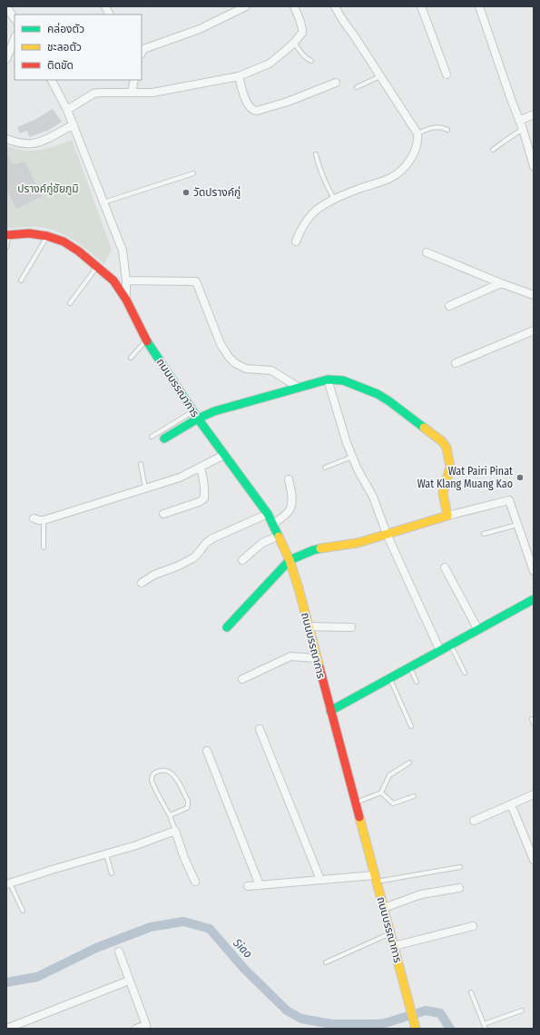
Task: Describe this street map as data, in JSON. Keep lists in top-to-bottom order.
{
  "streets": {
    "street": ["ถนนบรรณาการ"]
  },
  "water": ["Siao"],
  "parks": ["ปรางค์กู่ชัยภูมิ"],
  "places": ["วัดปรางค์กู่", "Wat Pairi Pinat Wat Klang Muang Kao"],
  "legend": ["คล่องตัว", "ชะลอตัว", "ติดขัด"]
}
